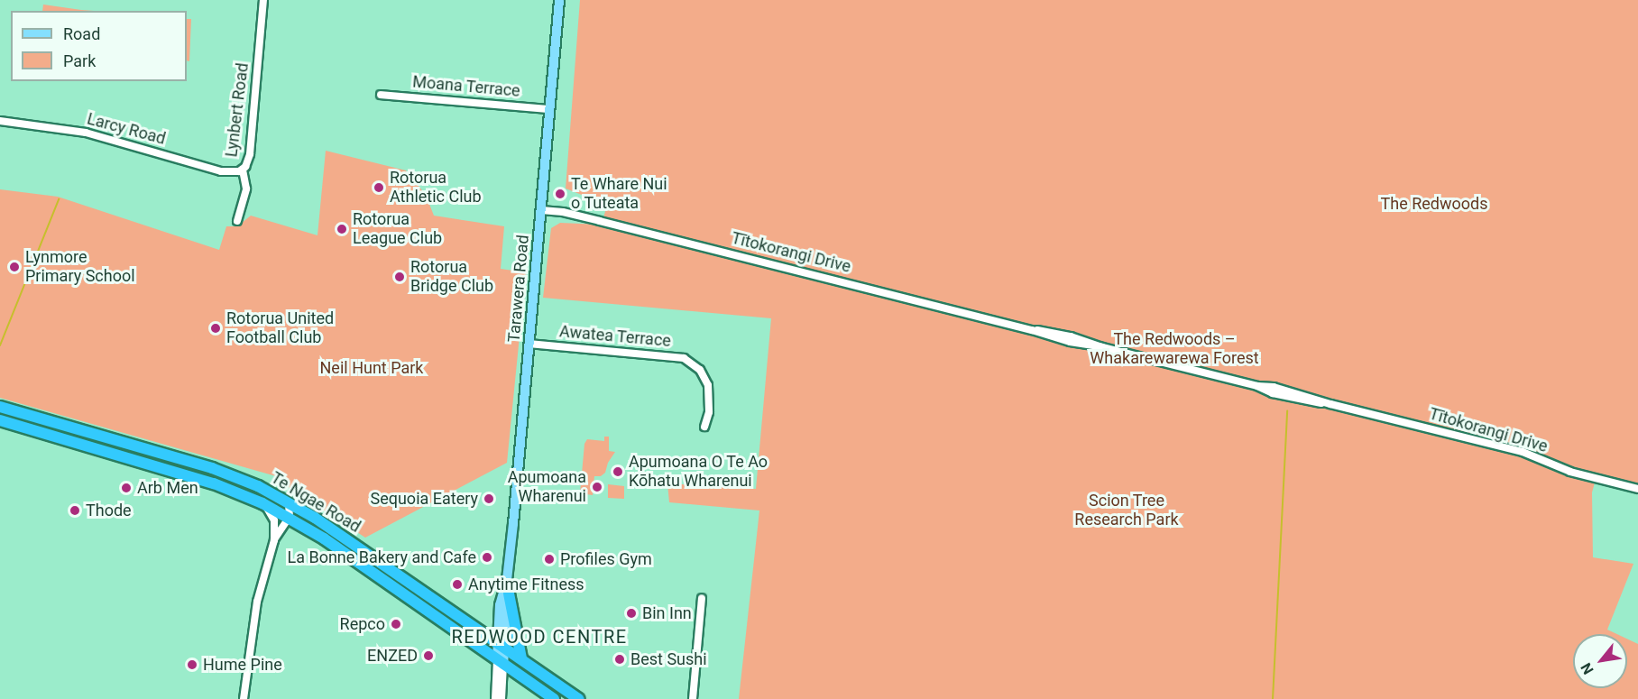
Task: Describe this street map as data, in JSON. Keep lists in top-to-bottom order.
{
  "streets": {
    "highway": ["Te Ngae Road"],
    "main road": ["Tarawera Road"],
    "street": [
      "Moana Terrace",
      "Lynbert Road",
      "Larcy Road",
      "Tītokorangi Drive",
      "Awatea Terrace"
    ]
  },
  "crossings": [
    ["Moana Terrace", "Tarawera Road"],
    ["Lynbert Road", "Larcy Road"],
    ["Tītokorangi Drive", "Tarawera Road"],
    ["Tarawera Road", "Awatea Terrace"],
    ["Tarawera Road", "Te Ngae Road"]
  ],
  "districts": ["REDWOOD CENTRE"],
  "parks": [
    "The Redwoods",
    "The Redwoods – Whakarewarewa Forest",
    "Neil Hunt Park",
    "Scion Tree Research Park"
  ],
  "places": [
    "Rotorua Athletic Club",
    "Te Whare Nui o Tuteata",
    "Rotorua League Club",
    "Lynmore Primary School",
    "Rotorua Bridge Club",
    "Rotorua United Football Club",
    "Apumoana O Te Ao Kōhatu Wharenui",
    "Apumoana Wharenui",
    "Arb Men",
    "Sequoia Eatery",
    "Thode",
    "La Bonne Bakery and Cafe",
    "Profiles Gym",
    "Anytime Fitness",
    "Bin Inn",
    "Repco",
    "ENZED",
    "Best Sushi",
    "Hume Pine"
  ],
  "legend": ["Road", "Park"],
  "north": "bottom left"
}
